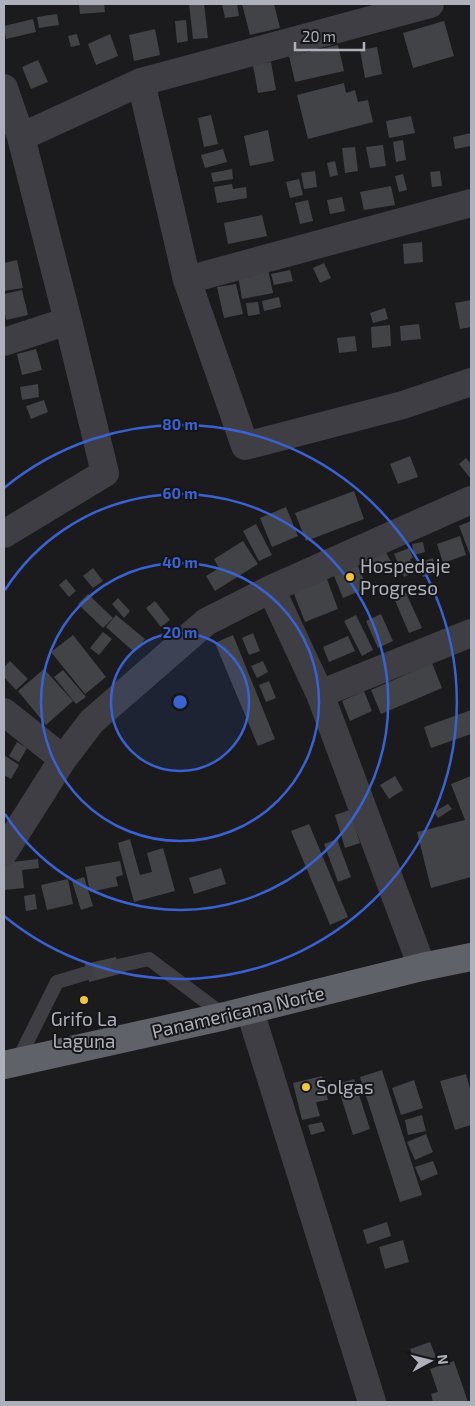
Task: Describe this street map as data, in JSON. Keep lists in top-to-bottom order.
{
  "streets": {
    "highway": ["Panamericana Norte"]
  },
  "places": ["Hospedaje Progreso", "Grifo La Laguna", "Solgas"],
  "scale_bar": "20 m",
  "north": "right",
  "rings": [
    "80 m",
    "60 m",
    "40 m",
    "20 m"
  ]
}
